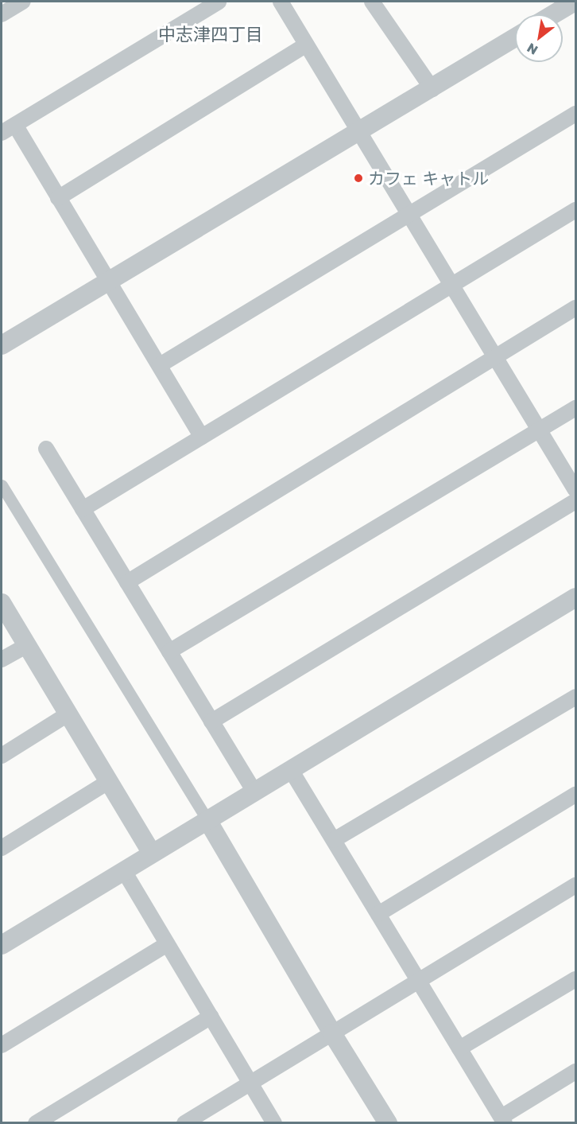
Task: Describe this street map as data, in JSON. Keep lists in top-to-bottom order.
{
  "districts": ["中志津四丁目"],
  "places": ["カフェ キャトル"],
  "north": "bottom left"
}
